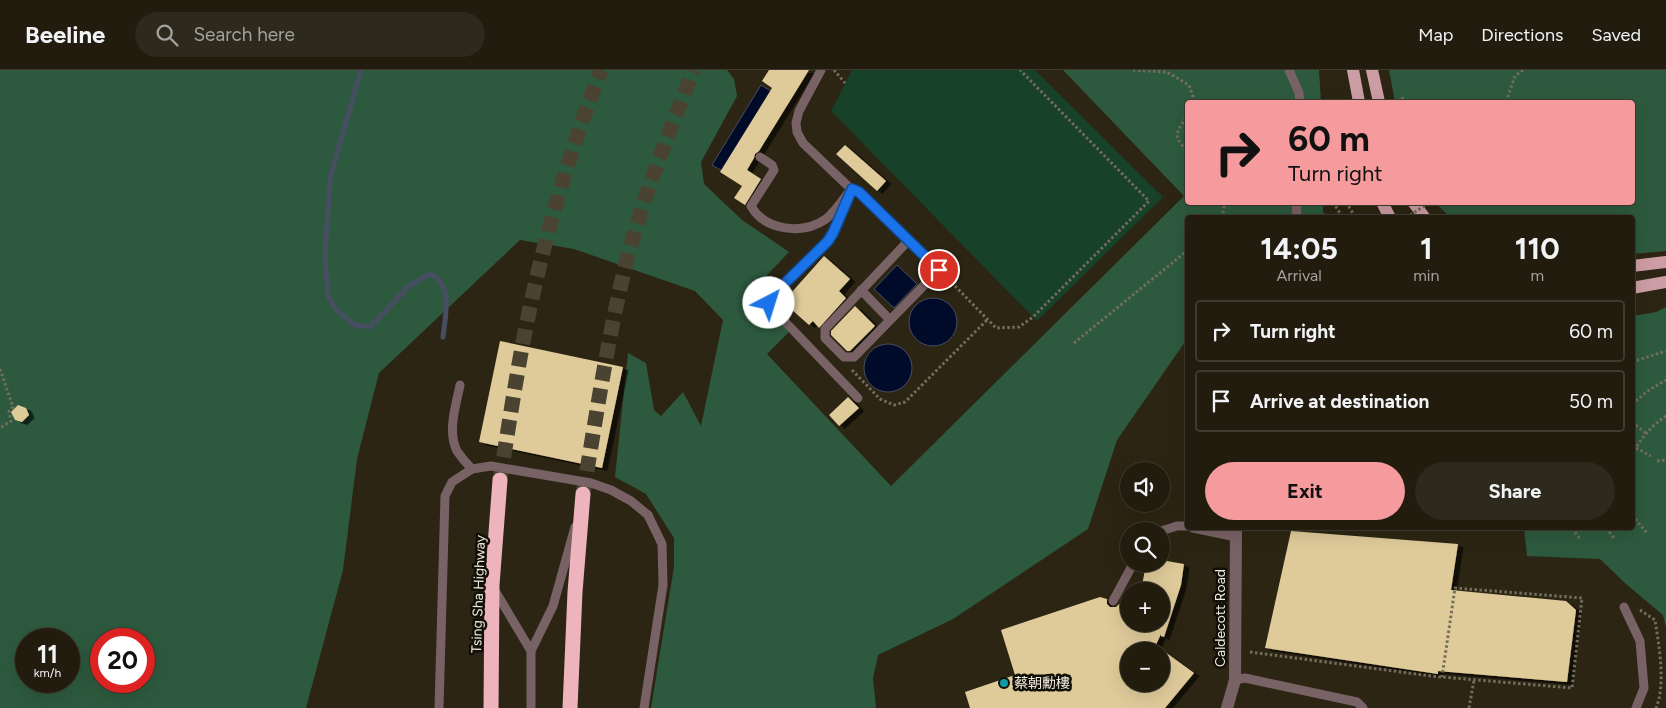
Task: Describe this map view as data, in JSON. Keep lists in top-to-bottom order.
{
  "streets": {
    "highway": ["Tsing Sha Highway"],
    "street": ["Caldecott Road"]
  },
  "places": ["蔡朝勳樓"],
  "page": {
    "header": "Beeline",
    "search": "Search here",
    "nav": ["Map", "Directions", "Saved"],
    "turn": ["60 m", "Turn right"],
    "eta": [
      "14:05",
      "Arrival",
      "1",
      "min",
      "110",
      "m"
    ],
    "list": [
      {
        "name": "Turn right",
        "value": "60 m"
      },
      {
        "name": "Arrive at destination",
        "value": "50 m"
      }
    ],
    "buttons": ["Exit", "Share"],
    "map_buttons": ["+", "−"],
    "speed": "11 km/h",
    "limit": "20"
  }
}
